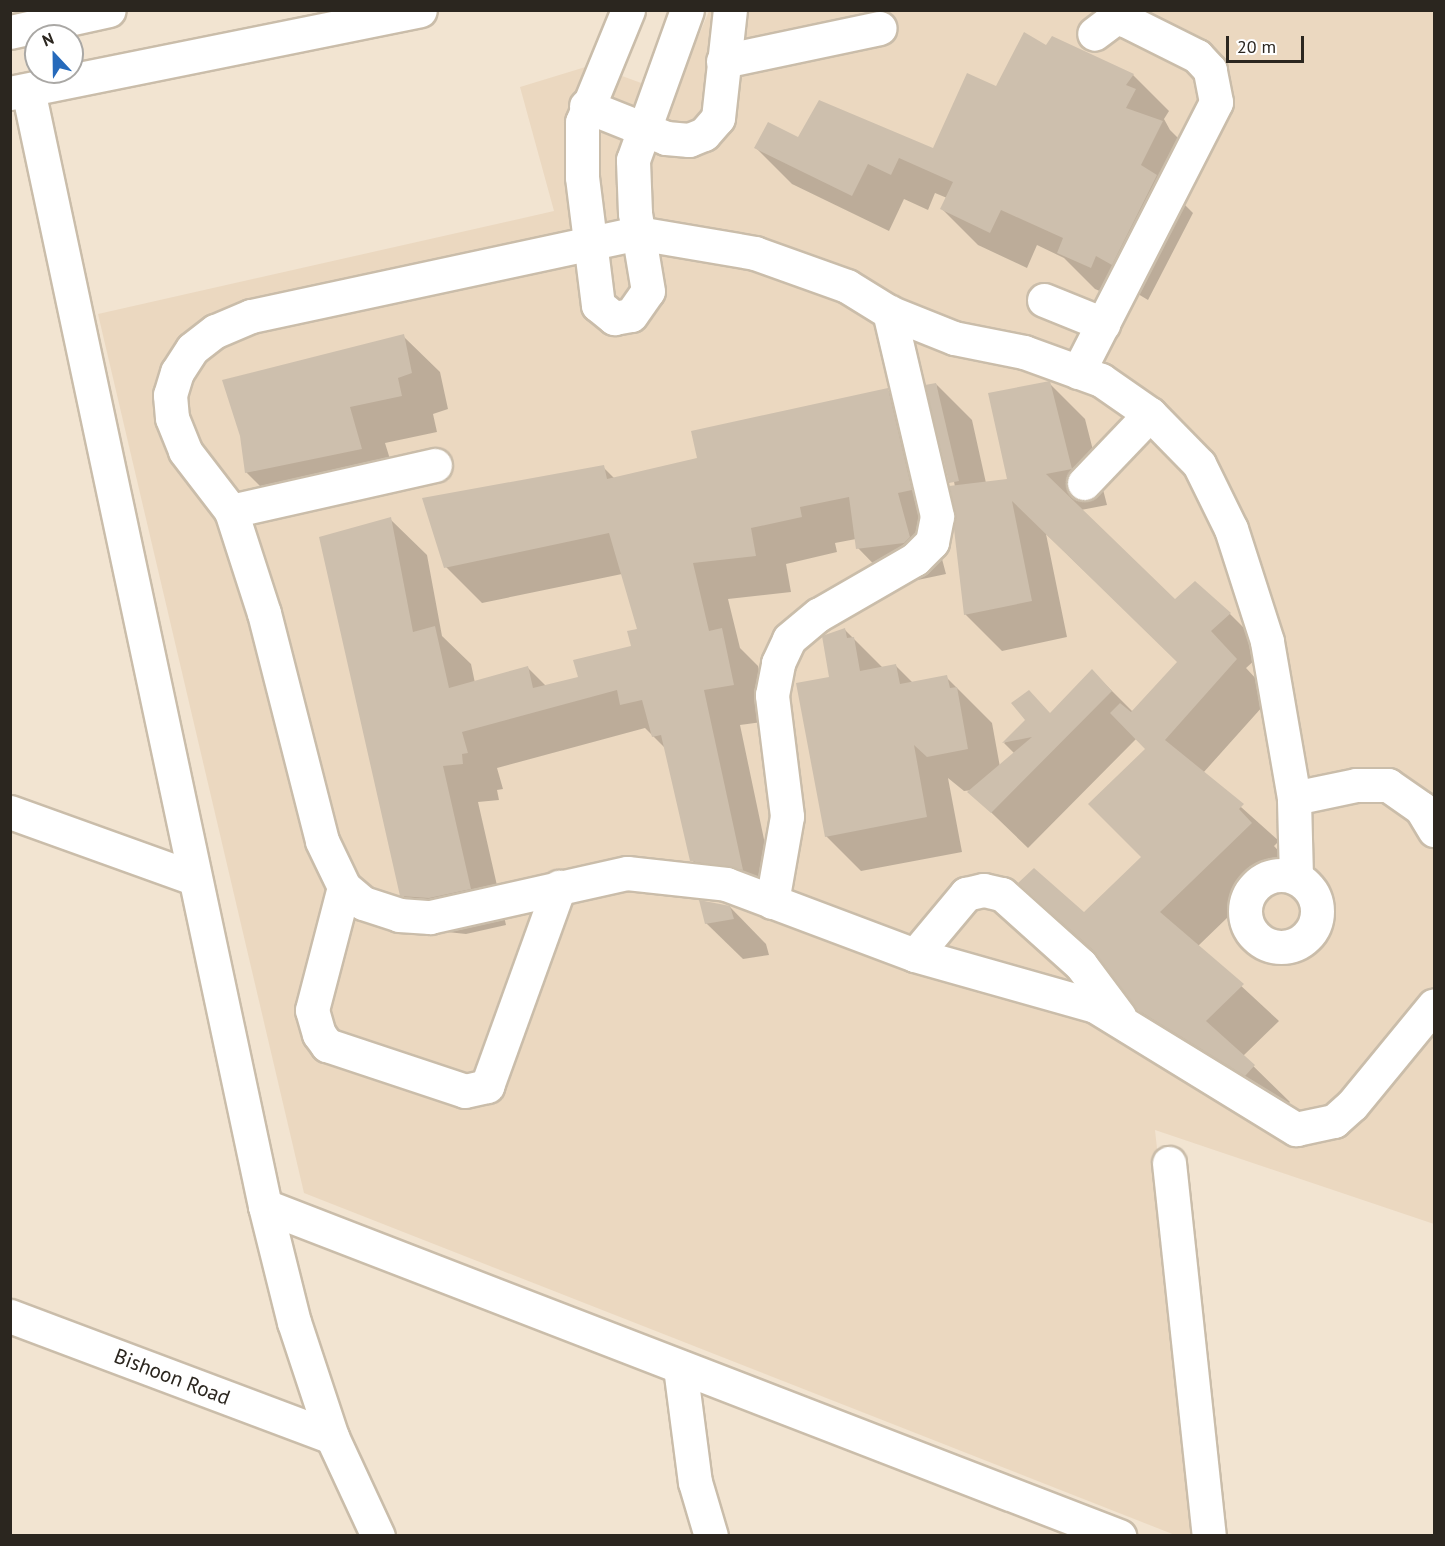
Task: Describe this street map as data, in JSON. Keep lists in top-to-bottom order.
{
  "streets": {
    "street": ["Bishoon Road"]
  },
  "scale_bar": "20 m",
  "north": "top"
}
